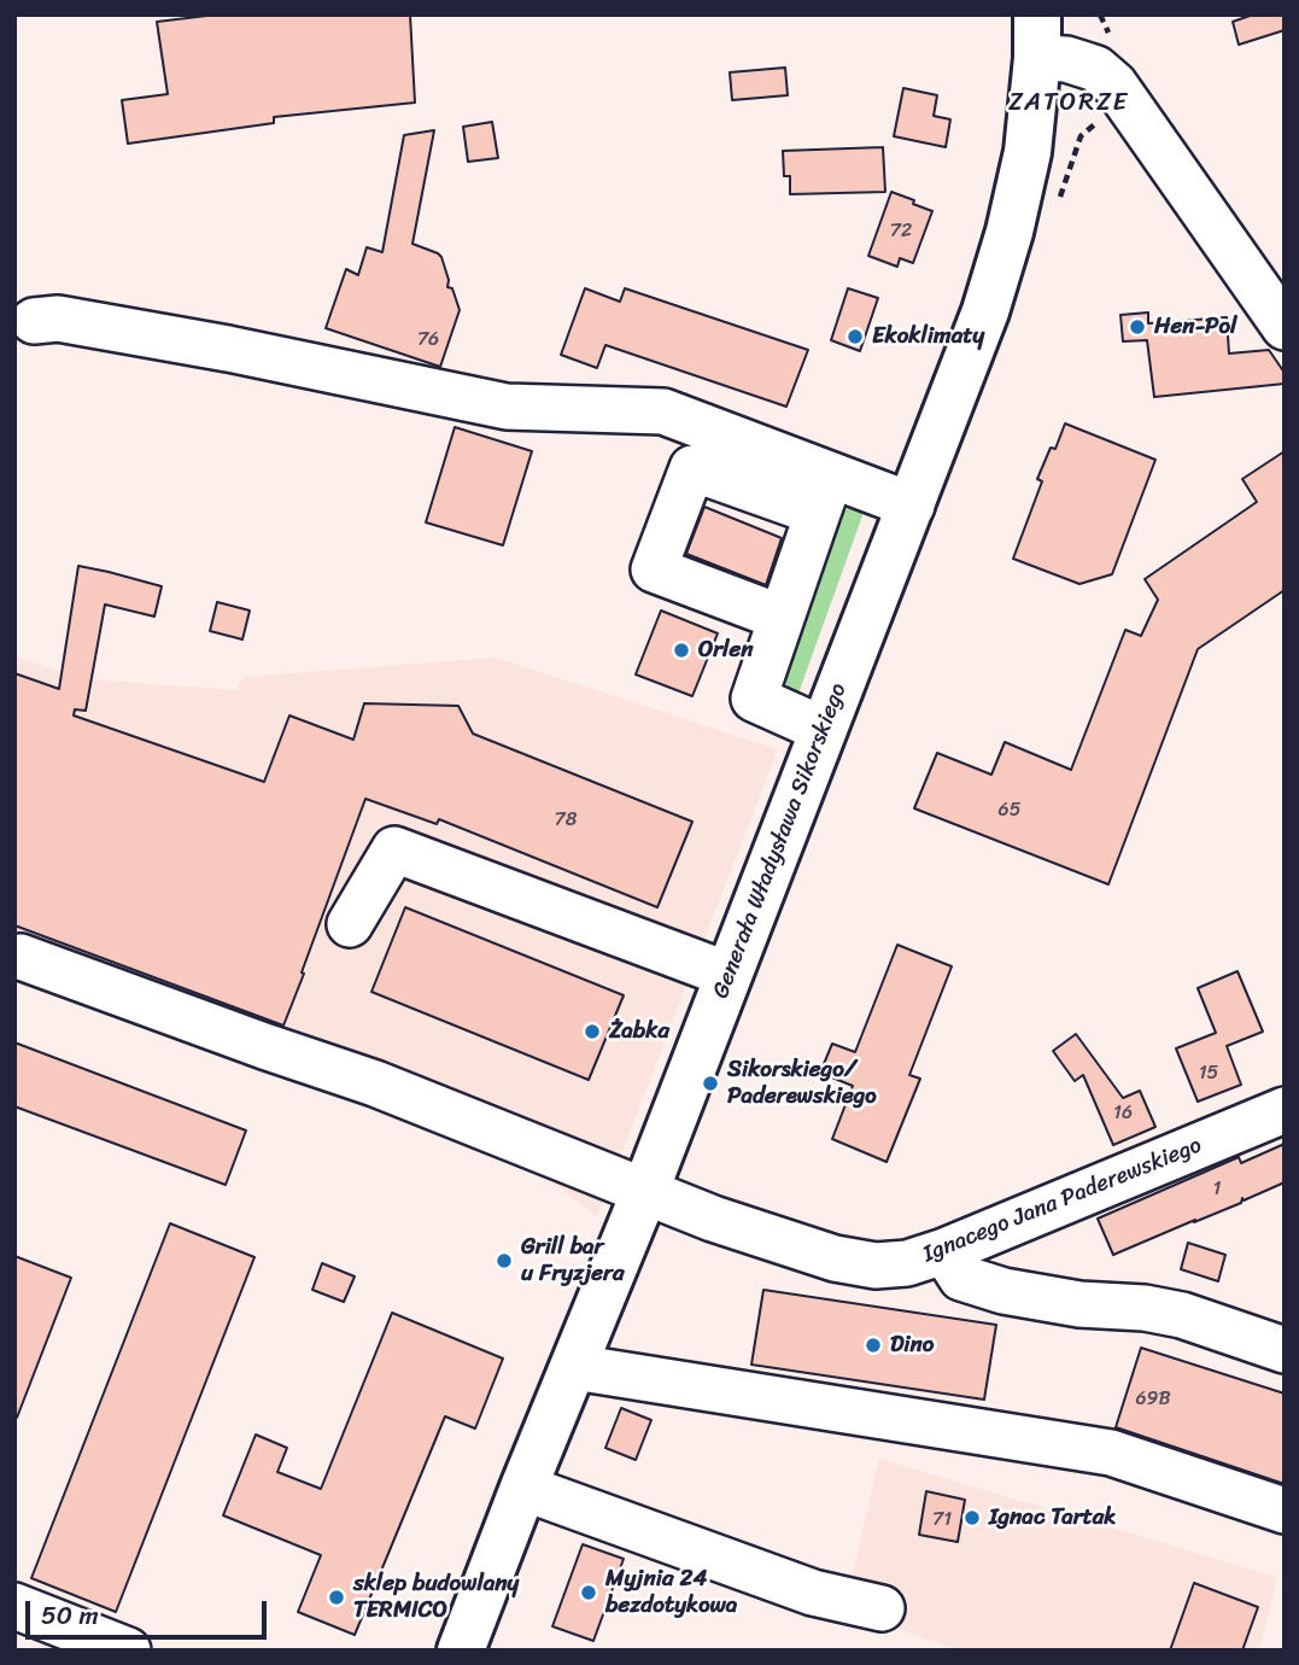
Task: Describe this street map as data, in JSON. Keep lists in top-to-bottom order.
{
  "streets": {
    "main road": ["Generała Władysława Sikorskiego"],
    "street": ["Ignacego Jana Paderewskiego"]
  },
  "crossings": [
    ["Generała Władysława Sikorskiego", "Ignacego Jana Paderewskiego"]
  ],
  "districts": ["ZATORZE"],
  "places": [
    "Hen-Pol",
    "Ekoklimaty",
    "Orlen",
    "Żabka",
    "Sikorskiego/ Paderewskiego",
    "Grill bar u Fryzjera",
    "Dino",
    "Ignac Tartak",
    "Myjnia 24 bezdotykowa",
    "sklep budowlany TERMICO"
  ],
  "house_numbers": [
    "72",
    "76",
    "65",
    "78",
    "15",
    "16",
    "1",
    "69B",
    "71"
  ],
  "scale_bar": "50 m"
}
